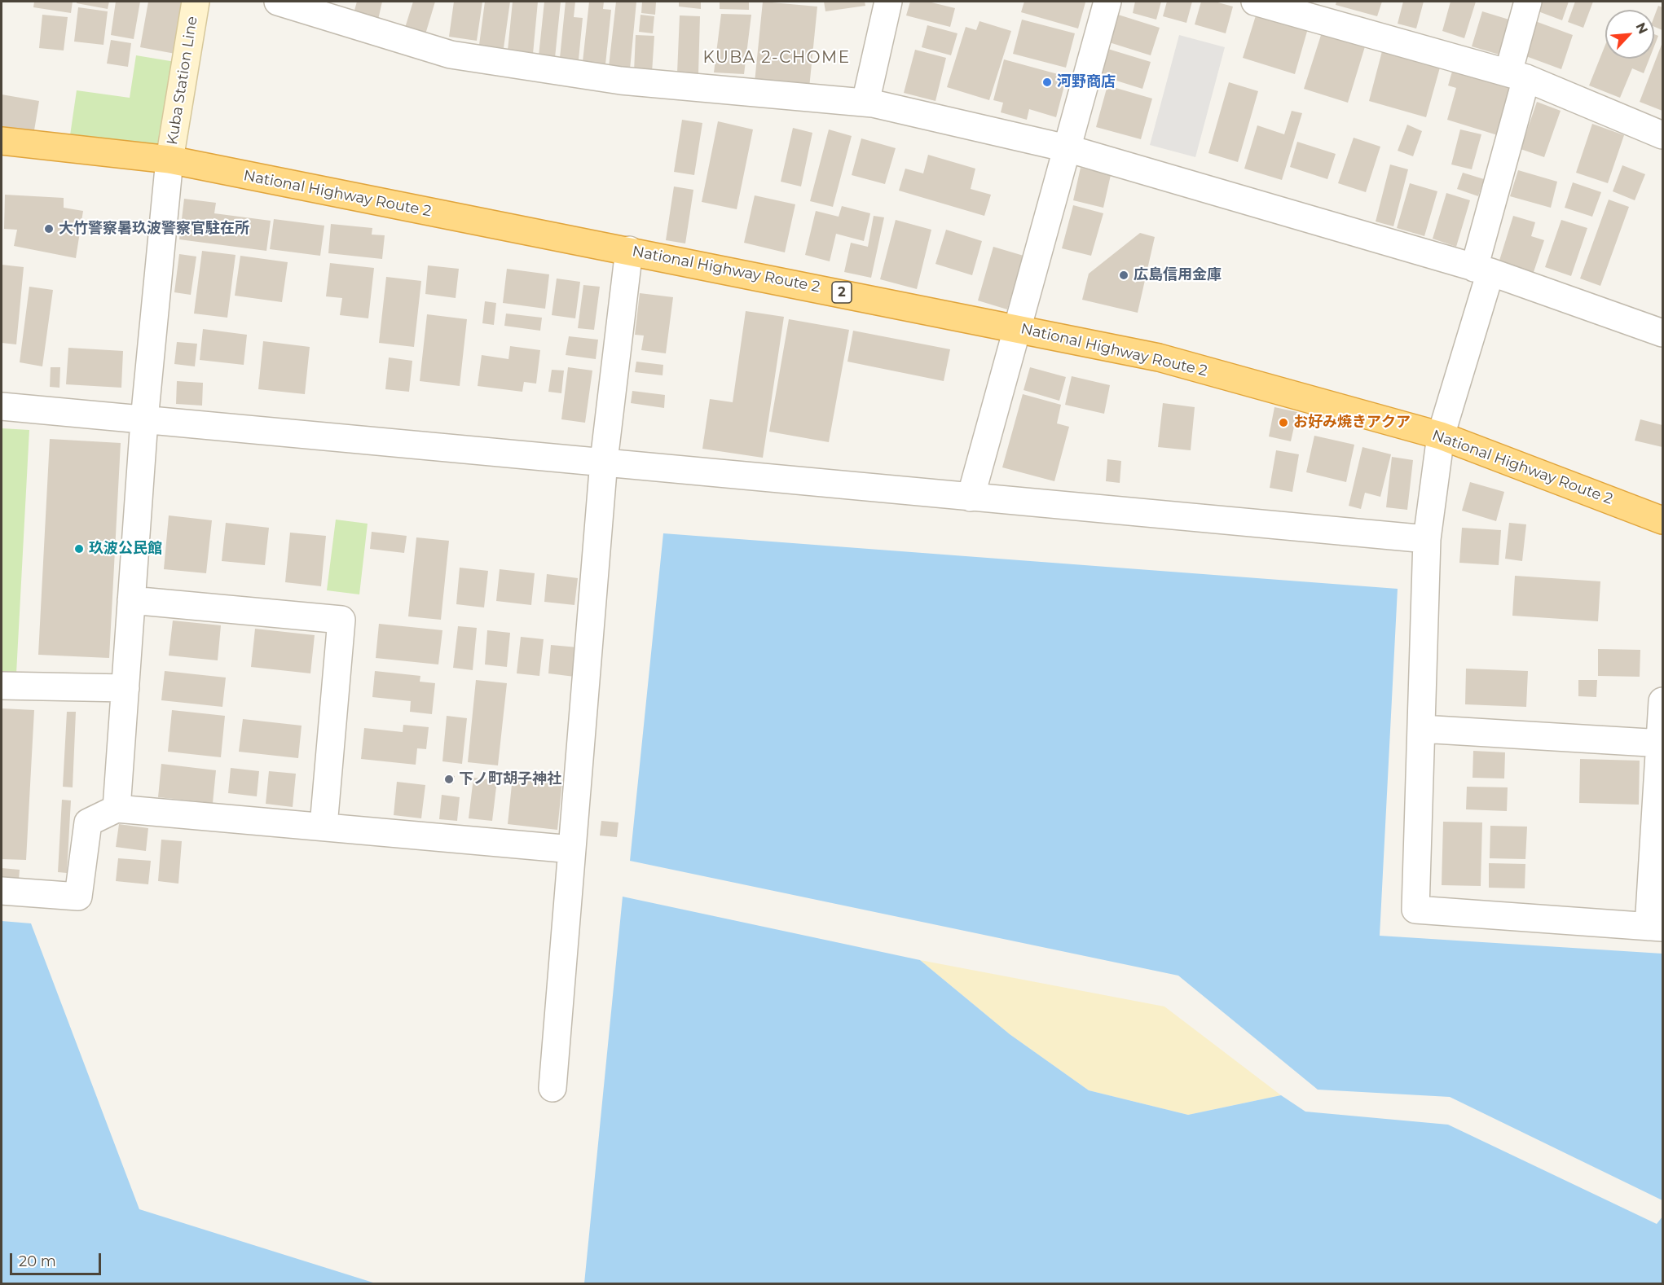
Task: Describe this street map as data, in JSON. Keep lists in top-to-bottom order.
{
  "streets": {
    "highway": ["National Highway Route 2", "2"],
    "main road": ["Kuba Station Line"]
  },
  "crossings": [
    ["Kuba Station Line", "National Highway Route 2"]
  ],
  "districts": ["KUBA 2-CHOME"],
  "places": [
    "河野商店",
    "大竹警察暑玖波警察官駐在所",
    "広島信用金庫",
    "お好み焼きアクア",
    "玖波公民館",
    "下ノ町胡子神社"
  ],
  "scale_bar": "20 m",
  "north": "top right"
}
